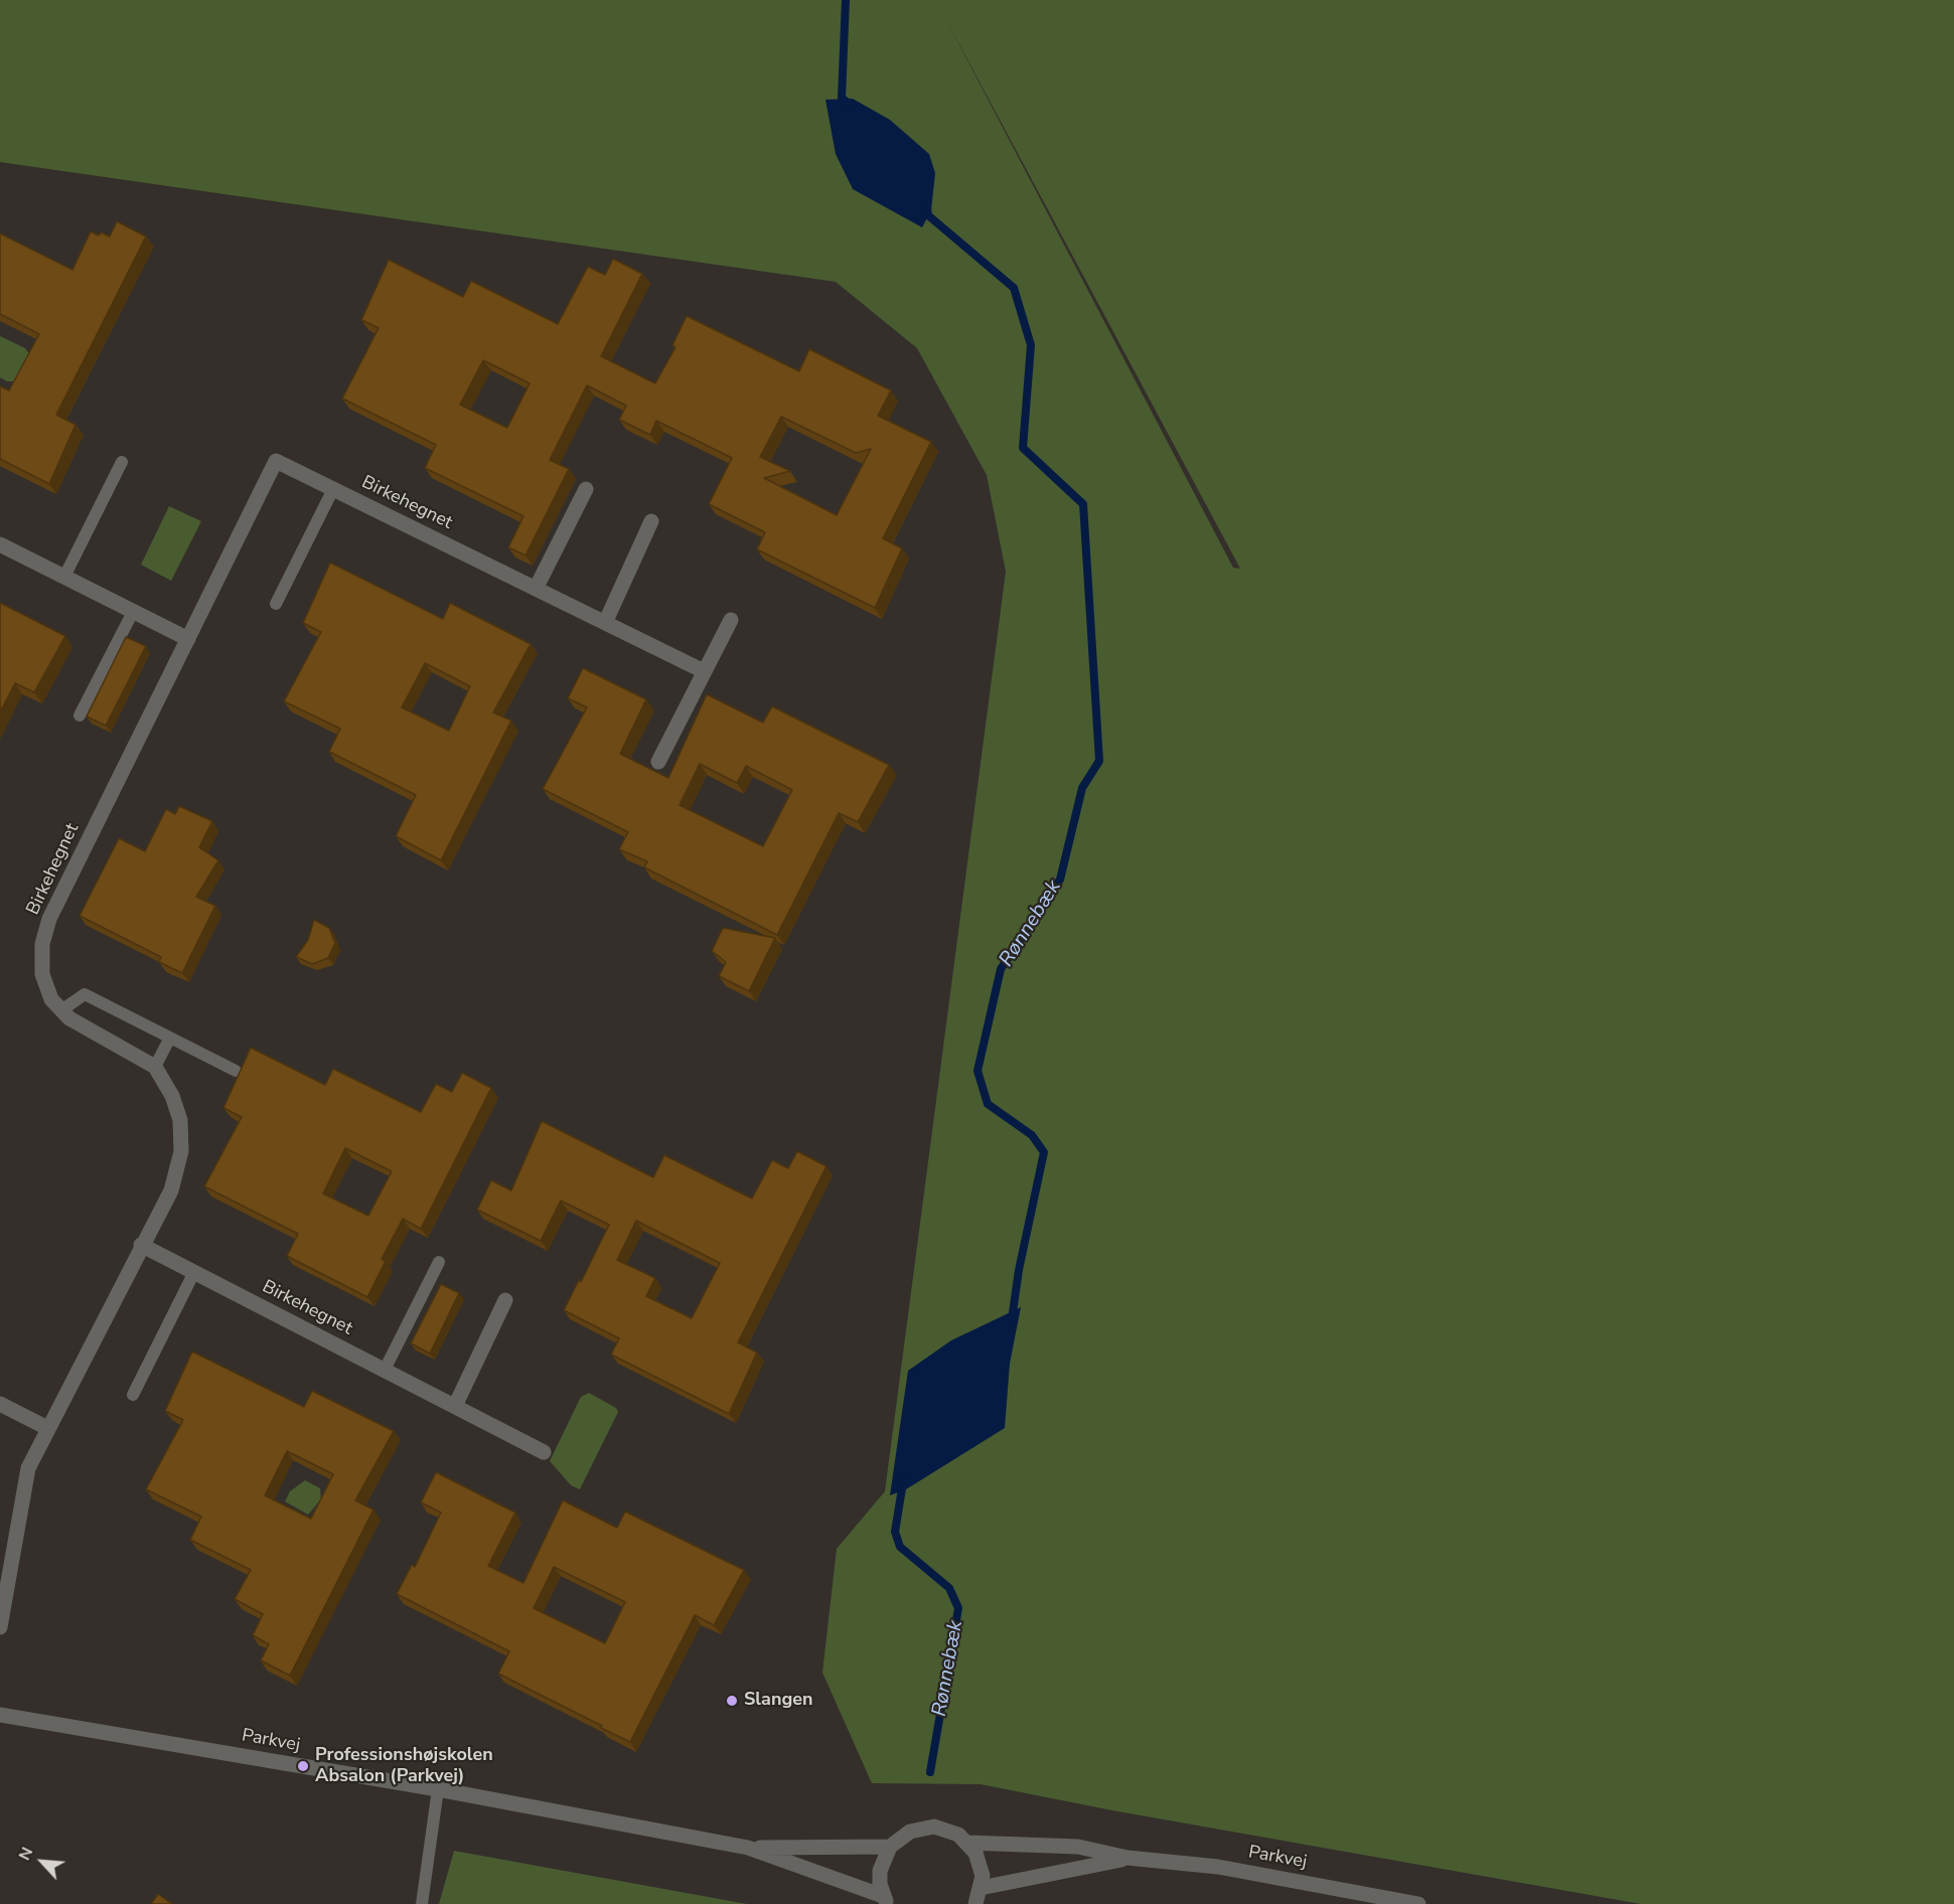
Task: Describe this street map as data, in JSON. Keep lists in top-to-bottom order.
{
  "streets": {
    "street": ["Birkehegnet", "Parkvej"]
  },
  "water": ["Rønnebæk"],
  "places": ["Slangen", "Professionshøjskolen Absalon (Parkvej)"],
  "north": "top left"
}
